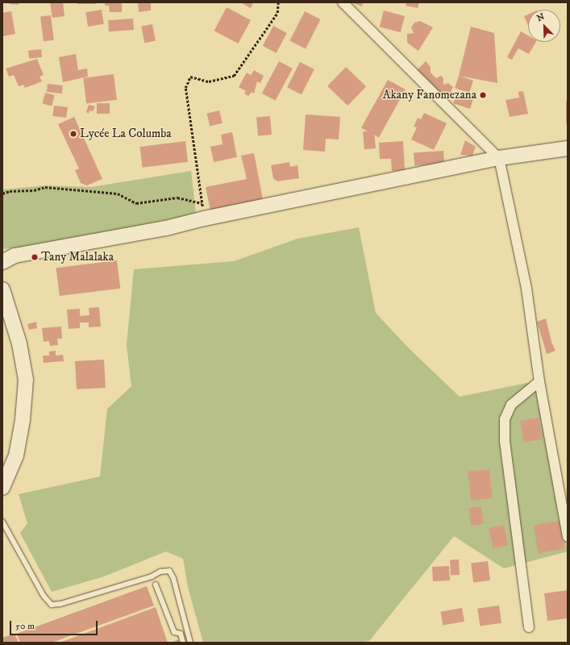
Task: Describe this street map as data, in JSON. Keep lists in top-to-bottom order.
{
  "places": ["Akany Fanomezana", "Lycée La Columba", "Tany Malalaka"],
  "scale_bar": "50 m",
  "north": "top left"
}
